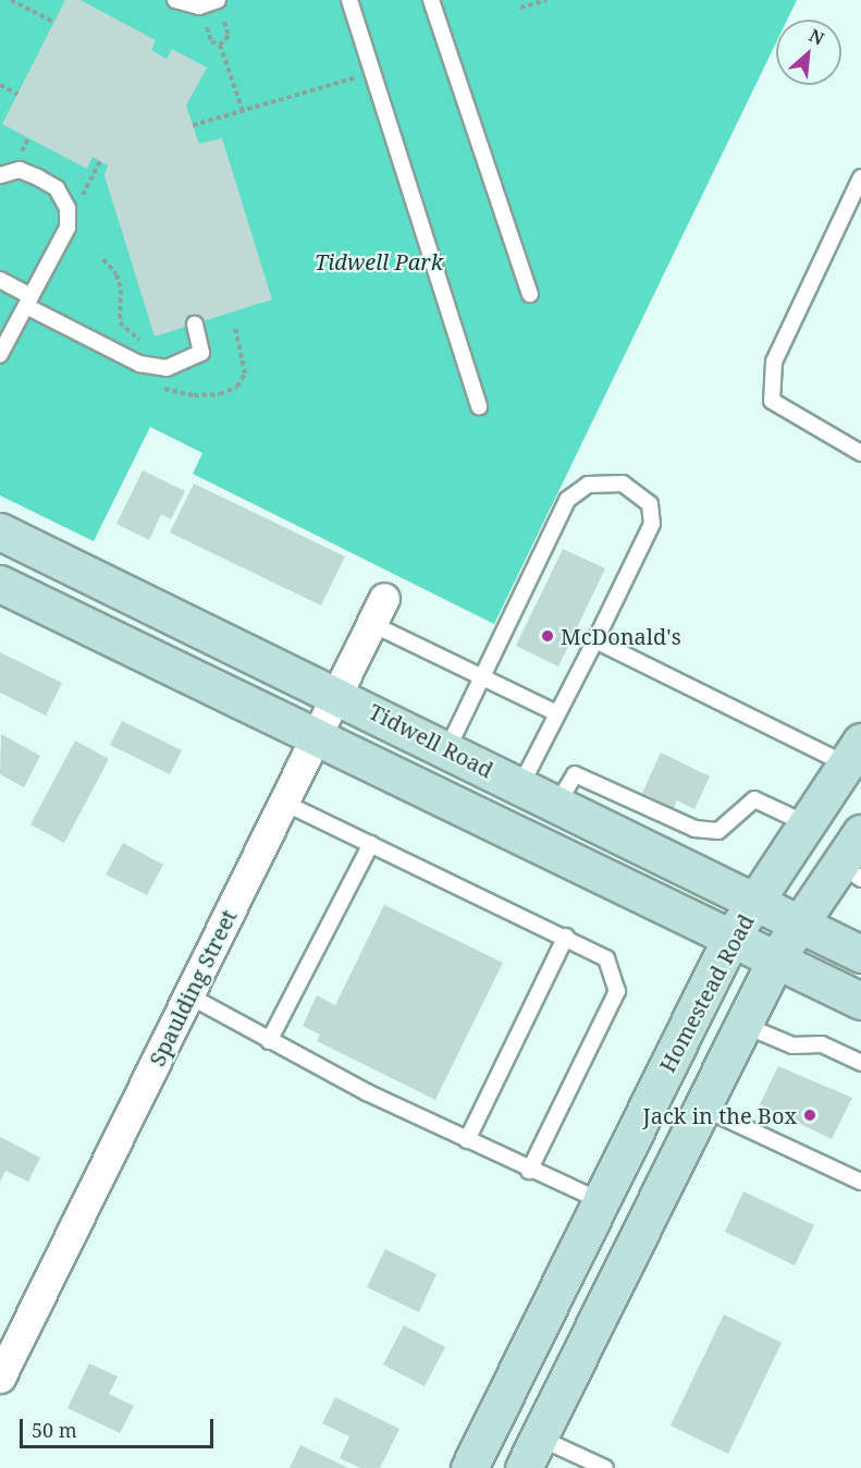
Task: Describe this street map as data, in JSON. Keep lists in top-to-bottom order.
{
  "streets": {
    "main road": ["Tidwell Road", "Homestead Road"],
    "street": ["Spaulding Street"]
  },
  "crossings": [
    ["Tidwell Road", "Spaulding Street"],
    ["Tidwell Road", "Homestead Road"]
  ],
  "parks": ["Tidwell Park"],
  "places": ["McDonald's", "Jack in the Box"],
  "scale_bar": "50 m",
  "north": "top right"
}
